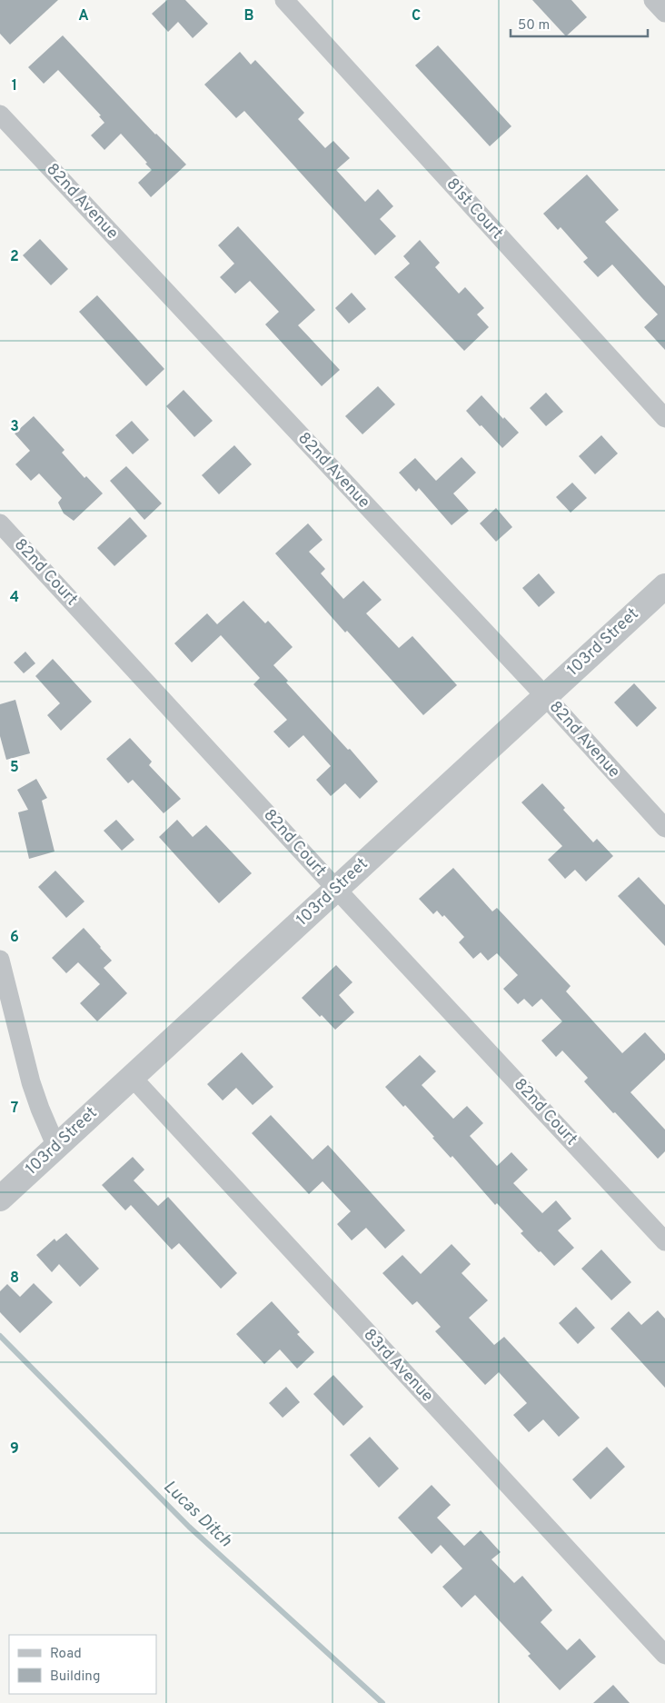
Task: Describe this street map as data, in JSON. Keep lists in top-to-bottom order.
{
  "streets": {
    "street": [
      "82nd Avenue",
      "81st Court",
      "82nd Court",
      "103rd Street",
      "83rd Avenue"
    ]
  },
  "crossings": [
    ["82nd Avenue", "103rd Street"],
    ["82nd Court", "103rd Street"],
    ["103rd Street", "83rd Avenue"]
  ],
  "water": ["Lucas Ditch"],
  "legend": ["Road", "Building"],
  "scale_bar": "50 m",
  "grid": {
    "columns": ["A", "B", "C"],
    "rows": [
      "1",
      "2",
      "3",
      "4",
      "5",
      "6",
      "7",
      "8",
      "9"
    ]
  }
}
